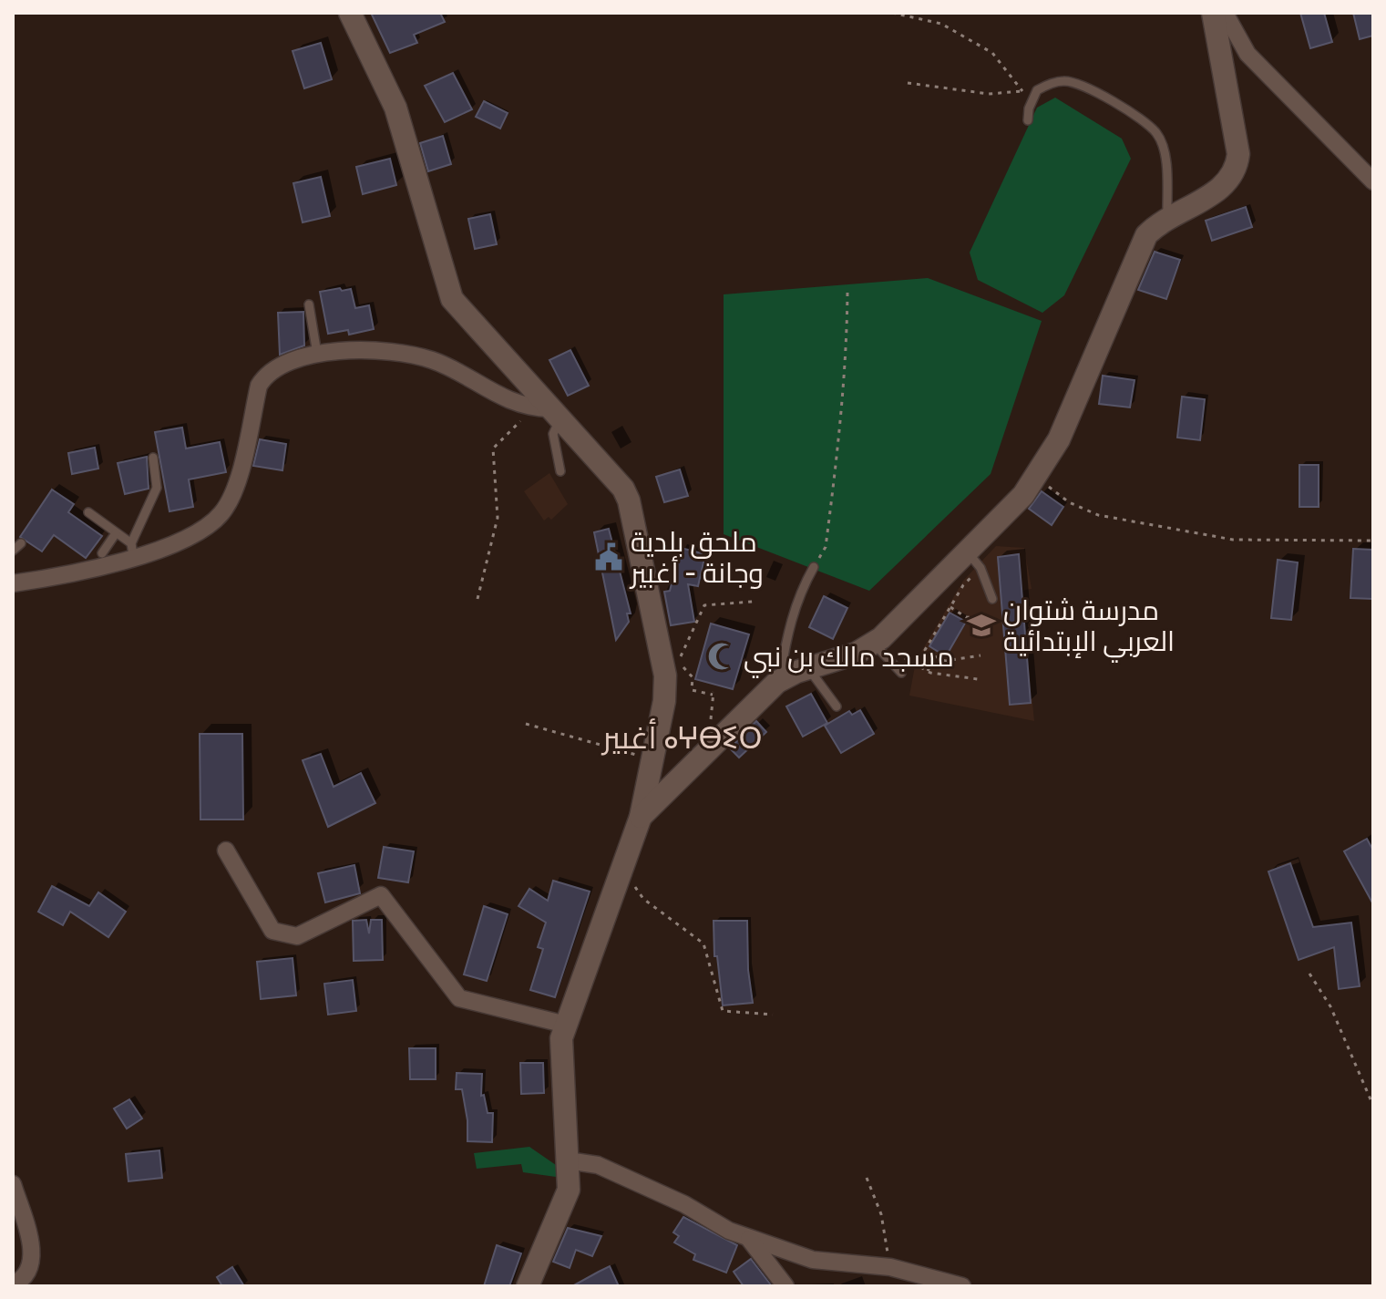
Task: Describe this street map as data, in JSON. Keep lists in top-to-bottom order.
{
  "districts": ["أغبير ⴰⵖⴱⵉⵔ"],
  "places": {
    "public building": ["ملحق بلدية وجانة - أغبير"],
    "school or university": ["مدرسة شتوان العربي الإبتدائية"],
    "mosque": ["مسجد مالك بن نبي"]
  }
}
